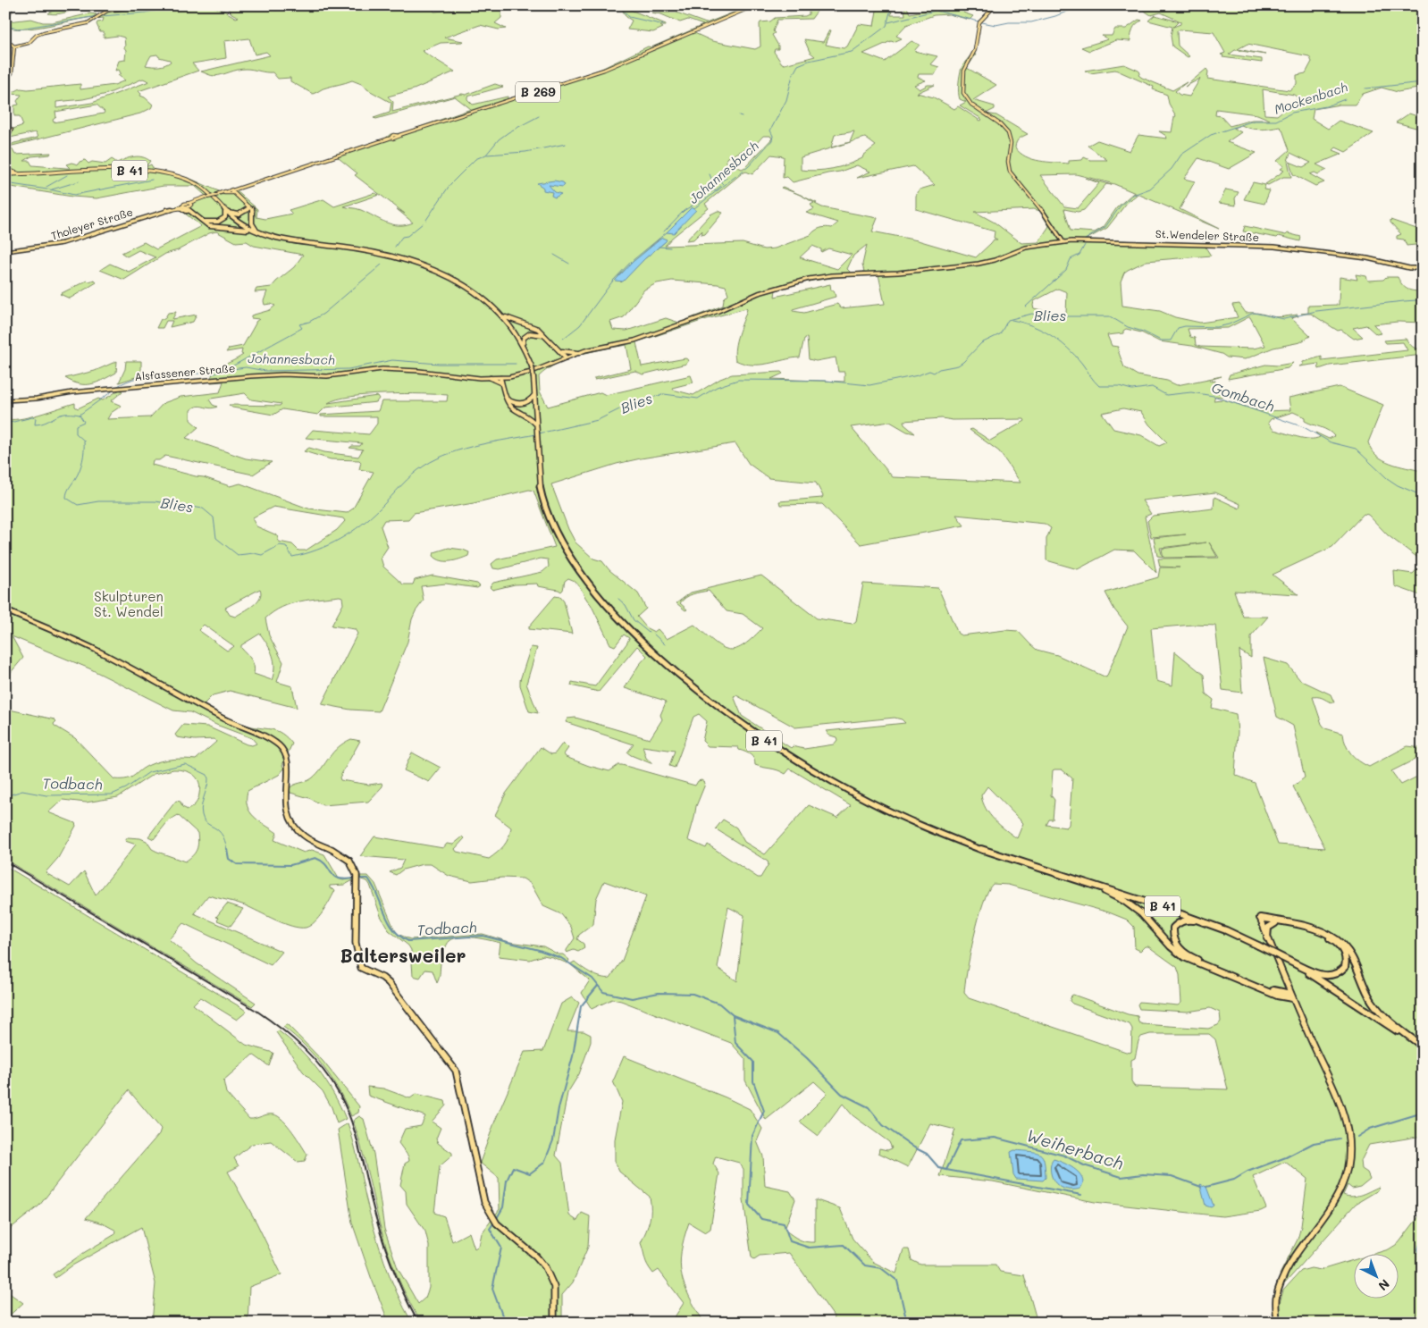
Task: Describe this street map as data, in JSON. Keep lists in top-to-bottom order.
{
  "streets": {
    "highway": ["B 41"],
    "main road": [
      "B 269",
      "Tholeyer Straße",
      "St.Wendeler Straße",
      "Alsfassener Straße"
    ]
  },
  "crossings": [
    ["B 269", "Tholeyer Straße"]
  ],
  "districts": ["Baltersweiler"],
  "water": [
    "Mockenbach",
    "Johannesbach",
    "Blies",
    "Gombach",
    "Todbach",
    "Weiherbach"
  ],
  "parks": ["Skulpturen St. Wendel"],
  "north": "bottom right"
}
